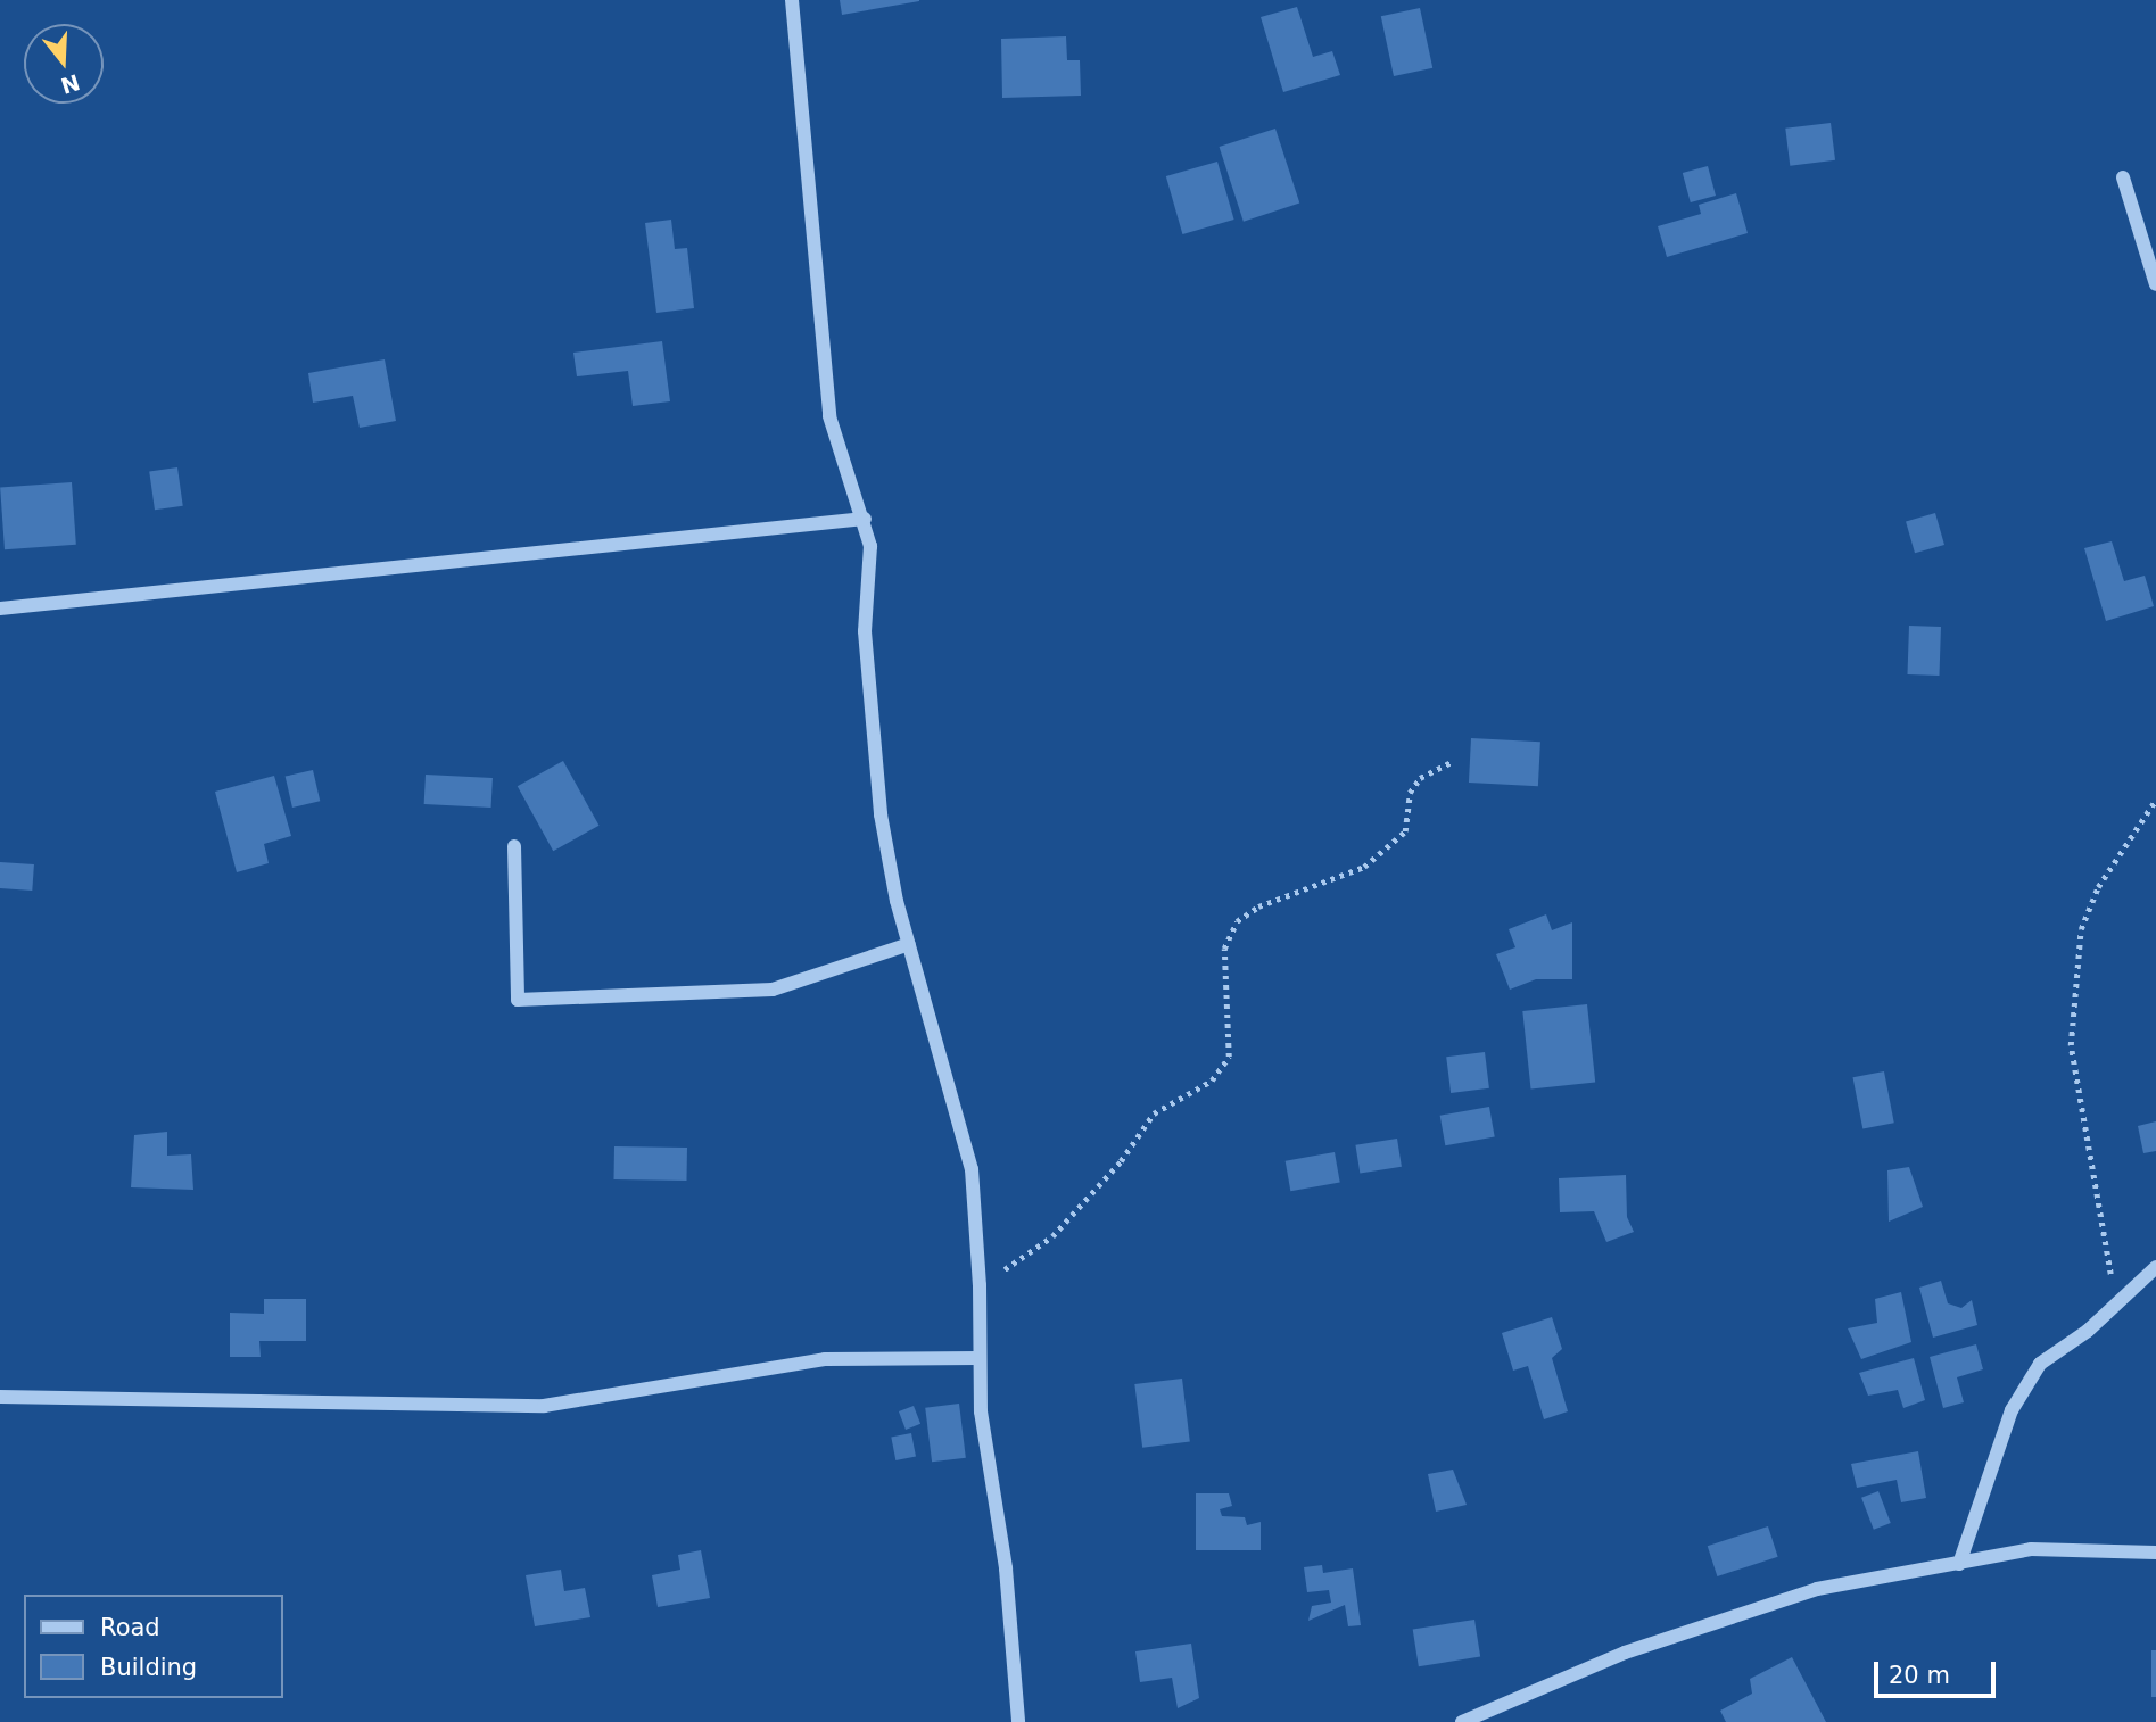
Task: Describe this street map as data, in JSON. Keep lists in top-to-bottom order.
{
  "legend": ["Road", "Building"],
  "scale_bar": "20 m",
  "north": "bottom"
}
